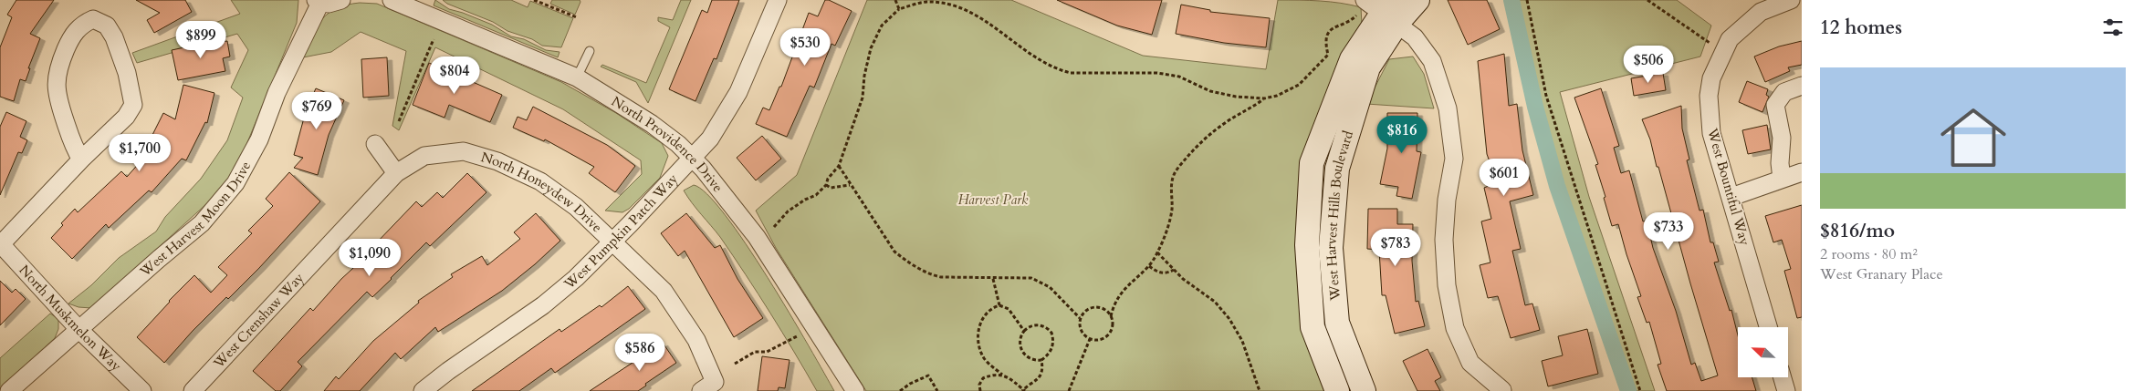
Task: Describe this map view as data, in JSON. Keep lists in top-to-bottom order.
{
  "streets": {
    "street": [
      "North Providence Drive",
      "West Bountiful Way",
      "North Honeydew Drive",
      "West Harvest Hills Boulevard",
      "West Harvest Moon Drive",
      "West Pumpkin Patch Way",
      "North Muskmelon Way",
      "West Crenshaw Way"
    ]
  },
  "crossings": [
    ["North Providence Drive", "West Pumpkin Patch Way"],
    ["North Honeydew Drive", "West Pumpkin Patch Way"],
    ["North Honeydew Drive", "West Crenshaw Way"],
    ["West Harvest Moon Drive", "North Muskmelon Way"]
  ],
  "parks": ["Harvest Park"],
  "north": "top left",
  "page": {
    "heading": "12 homes",
    "price": [
      "$899",
      "$530",
      "$506",
      "$804",
      "$769",
      "$816",
      "$1,700",
      "$601",
      "$733",
      "$783",
      "$1,090",
      "$586"
    ],
    "list": [
      {
        "name": "$816/mo",
        "note": "2 rooms · 80 m² · West Granary Place"
      }
    ]
  }
}
